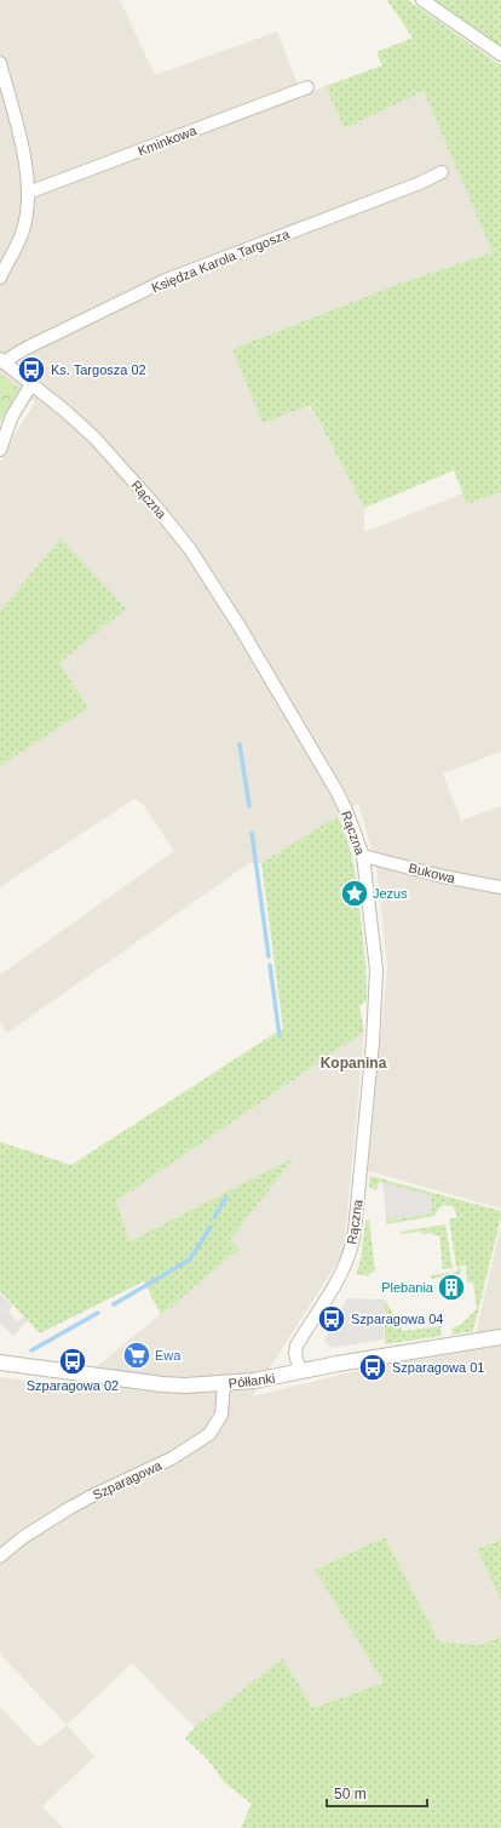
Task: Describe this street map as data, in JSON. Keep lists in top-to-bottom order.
{
  "streets": {
    "street": [
      "Kminkowa",
      "Księdza Karola Targosza",
      "Rączna",
      "Bukowa",
      "Półłanki",
      "Szparagowa"
    ]
  },
  "crossings": [
    ["Księdza Karola Targosza", "Rączna"],
    ["Rączna", "Bukowa"],
    ["Rączna", "Półłanki"],
    ["Półłanki", "Szparagowa"]
  ],
  "districts": ["Kopanina"],
  "places": {
    "bus stop": [
      "Ks. Targosza 02",
      "Szparagowa 04",
      "Szparagowa 02",
      "Szparagowa 01"
    ],
    "place": ["Jezus"],
    "building": ["Plebania"],
    "supermarket": ["Ewa"]
  },
  "scale_bar": "50 m"
}
